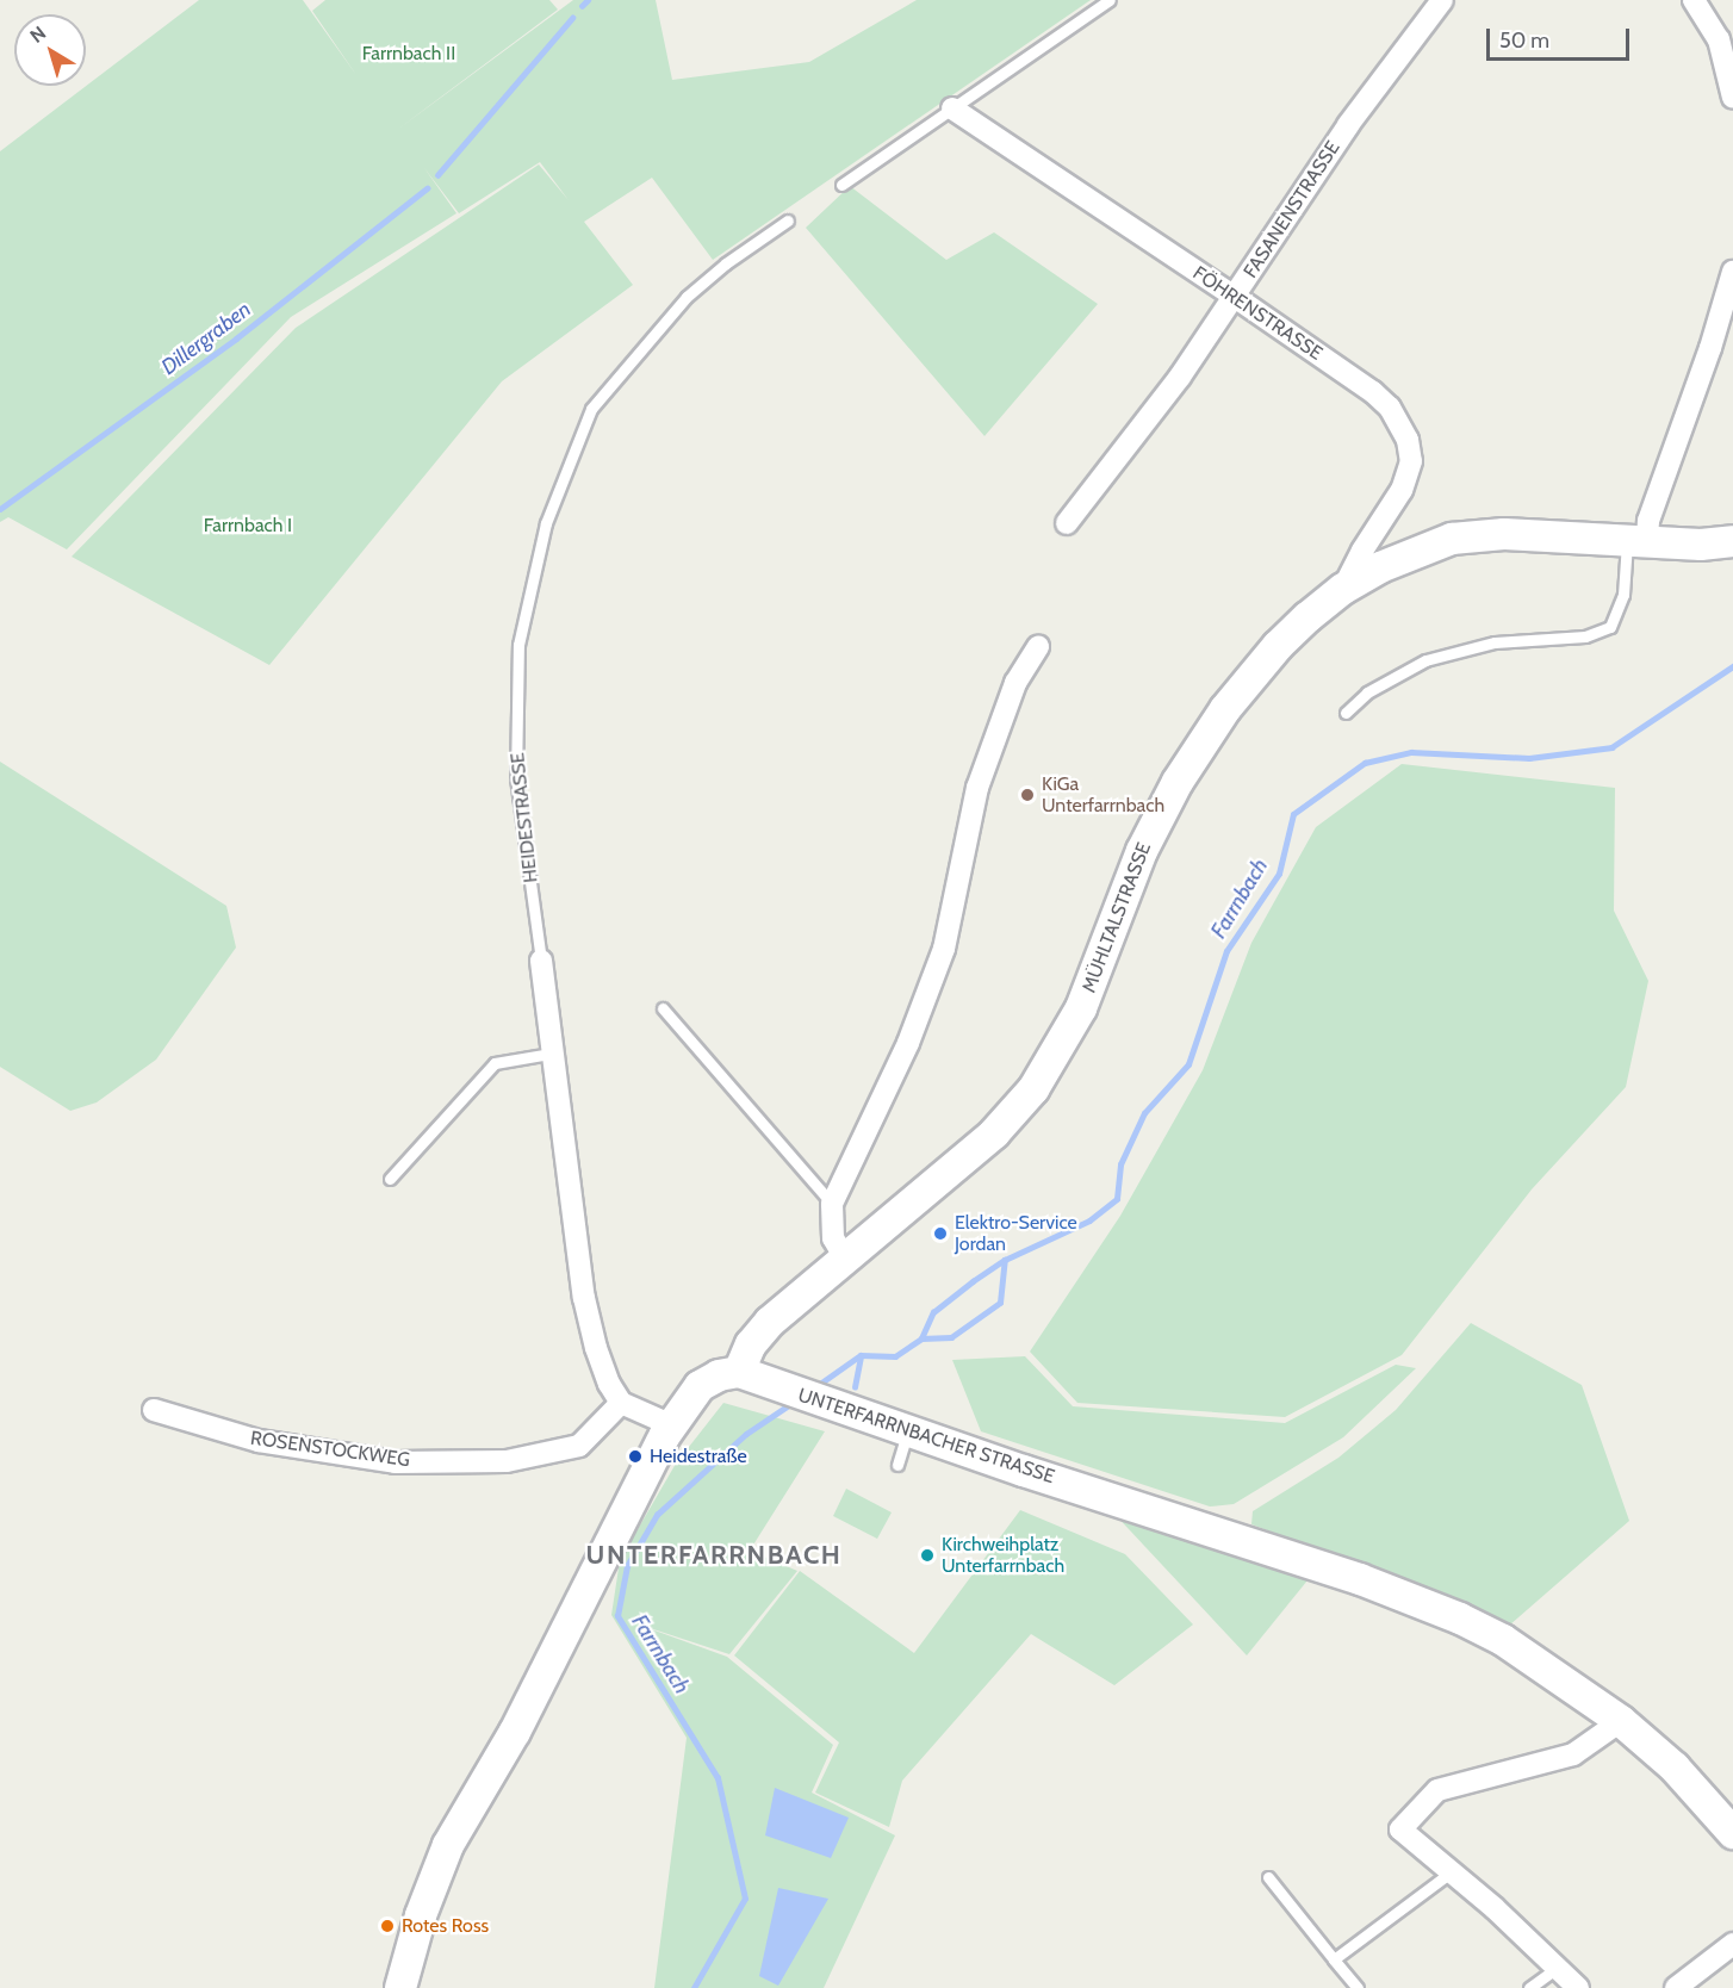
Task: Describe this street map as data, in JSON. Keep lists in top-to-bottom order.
{
  "streets": {
    "street": [
      "FASANENSTRASSE",
      "FÖHRENSTRASSE",
      "HEIDESTRASSE",
      "MÜHLTALSTRASSE",
      "UNTERFARRNBACHER STRASSE",
      "ROSENSTOCKWEG"
    ]
  },
  "crossings": [
    ["FASANENSTRASSE", "FÖHRENSTRASSE"],
    ["FÖHRENSTRASSE", "MÜHLTALSTRASSE"],
    ["HEIDESTRASSE", "ROSENSTOCKWEG"],
    ["MÜHLTALSTRASSE", "UNTERFARRNBACHER STRASSE"]
  ],
  "districts": ["UNTERFARRNBACH"],
  "water": ["Dillergraben", "Farrnbach"],
  "parks": ["Farrnbach II", "Farrnbach I"],
  "places": [
    "KiGa Unterfarrnbach",
    "Elektro-Service Jordan",
    "Heidestraße",
    "Kirchweihplatz Unterfarrnbach",
    "Rotes Ross"
  ],
  "scale_bar": "50 m",
  "north": "top left"
}
